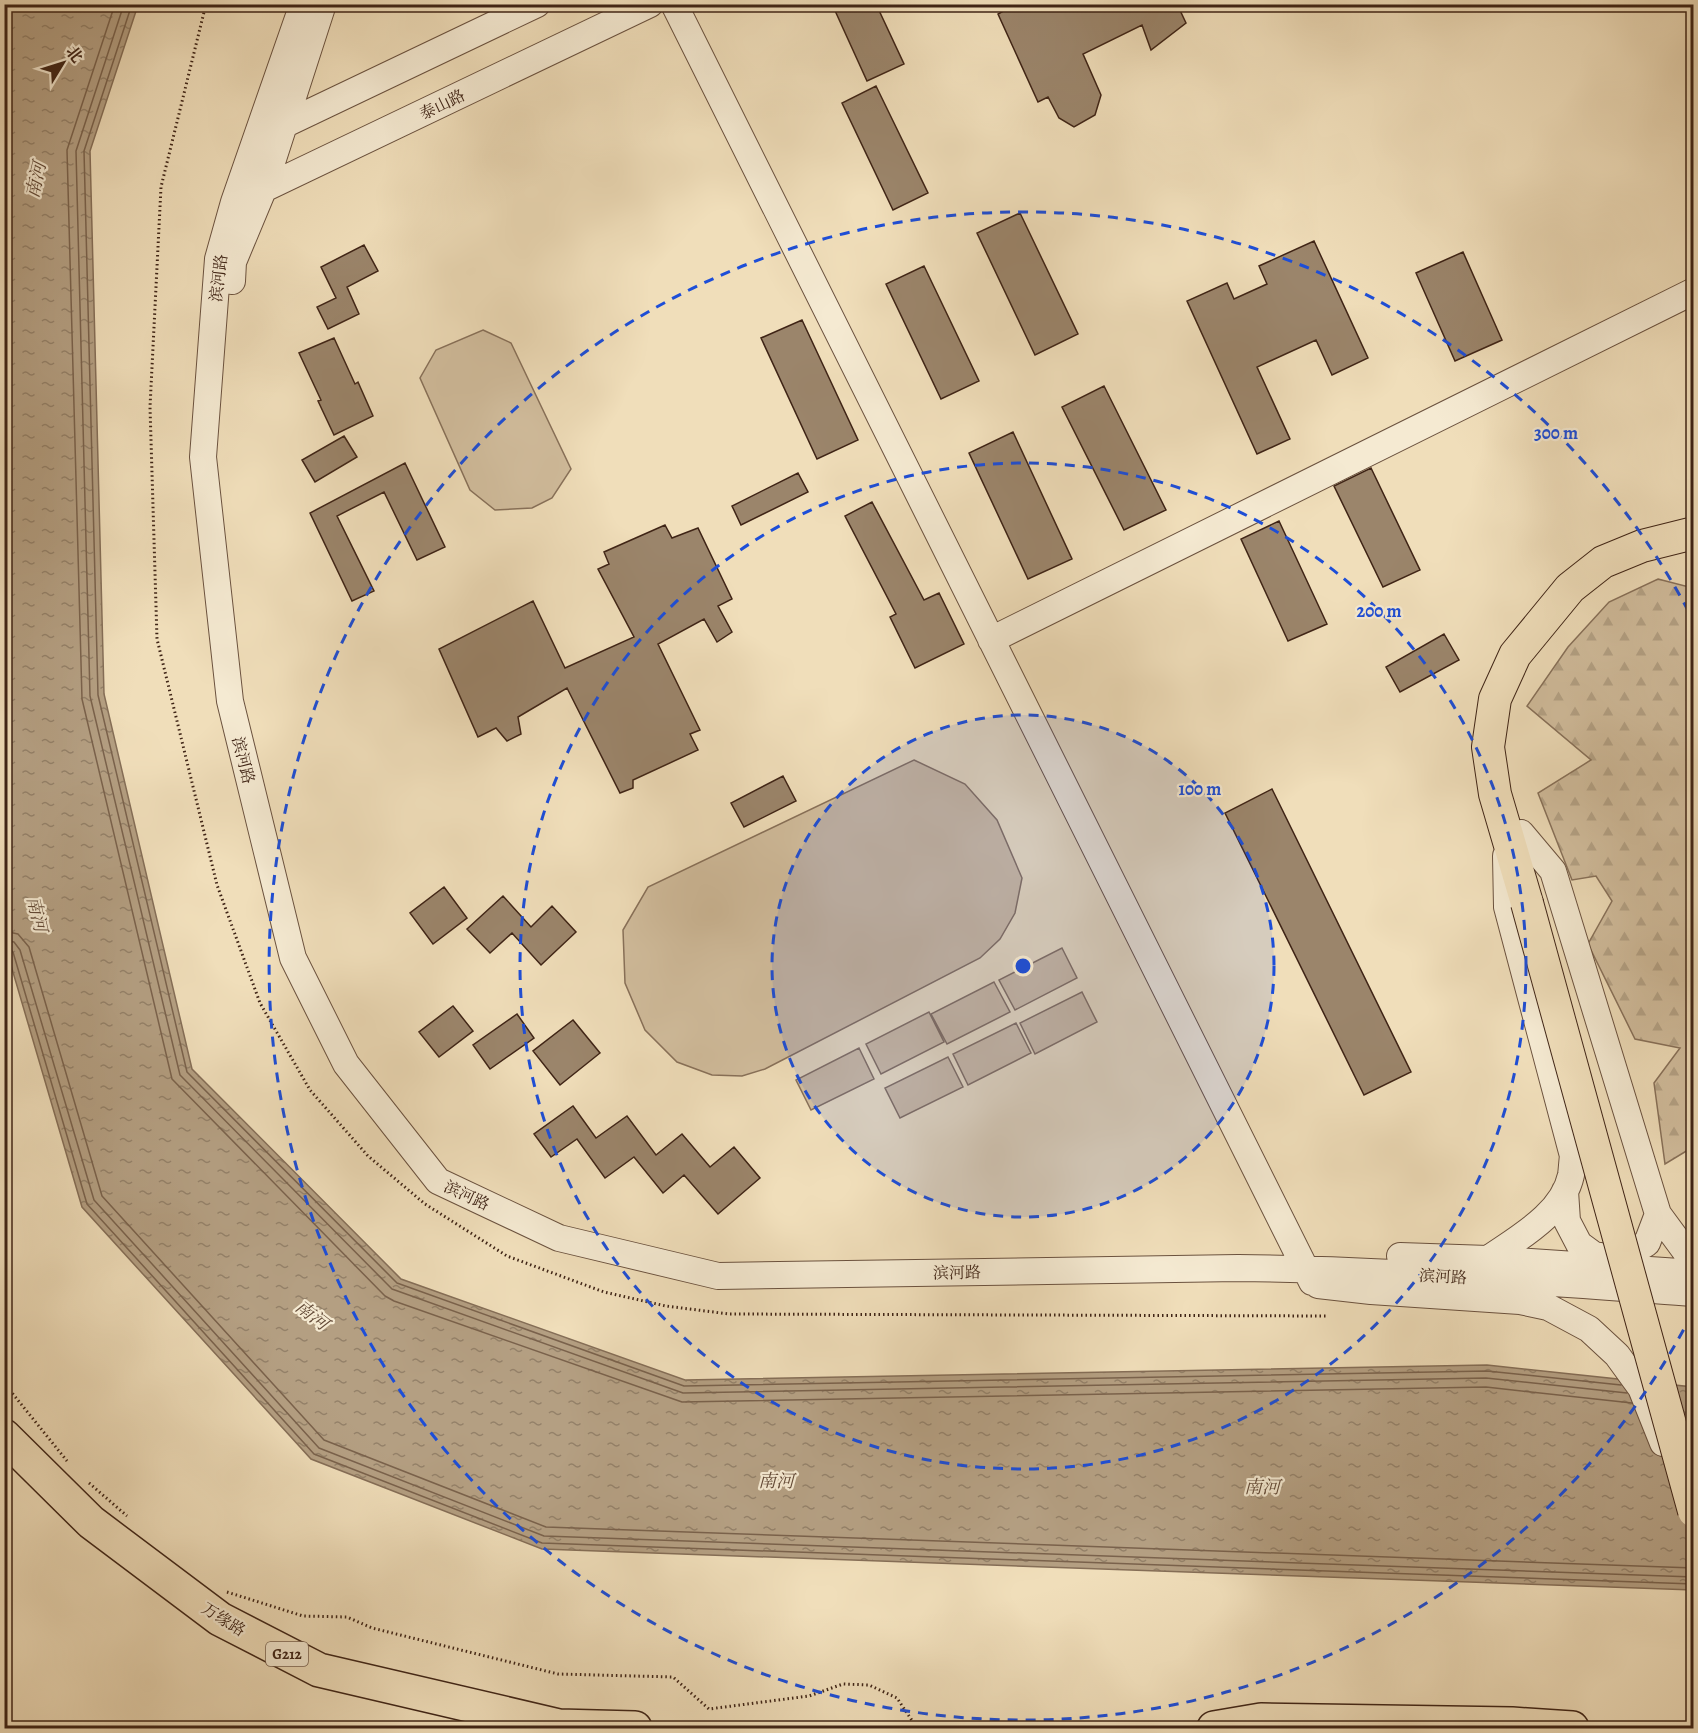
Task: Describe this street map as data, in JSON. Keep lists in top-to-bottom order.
{
  "streets": {
    "highway": ["万缘路", "G212"],
    "street": ["泰山路", "滨河路"]
  },
  "crossings": [
    ["泰山路", "滨河路"]
  ],
  "water": ["南河"],
  "north": "top right",
  "rings": ["300 m", "200 m", "100 m"]
}
